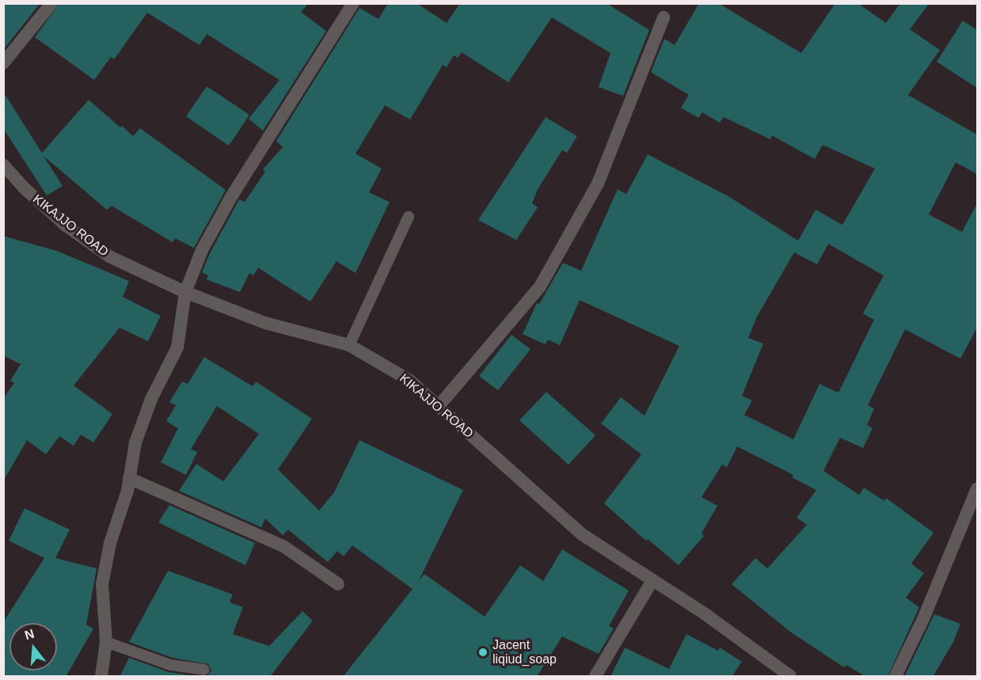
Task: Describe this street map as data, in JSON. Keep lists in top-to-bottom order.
{
  "streets": {
    "street": ["KIKAJJO ROAD"]
  },
  "places": ["Jacent liqiud_soap"],
  "north": "top"
}
